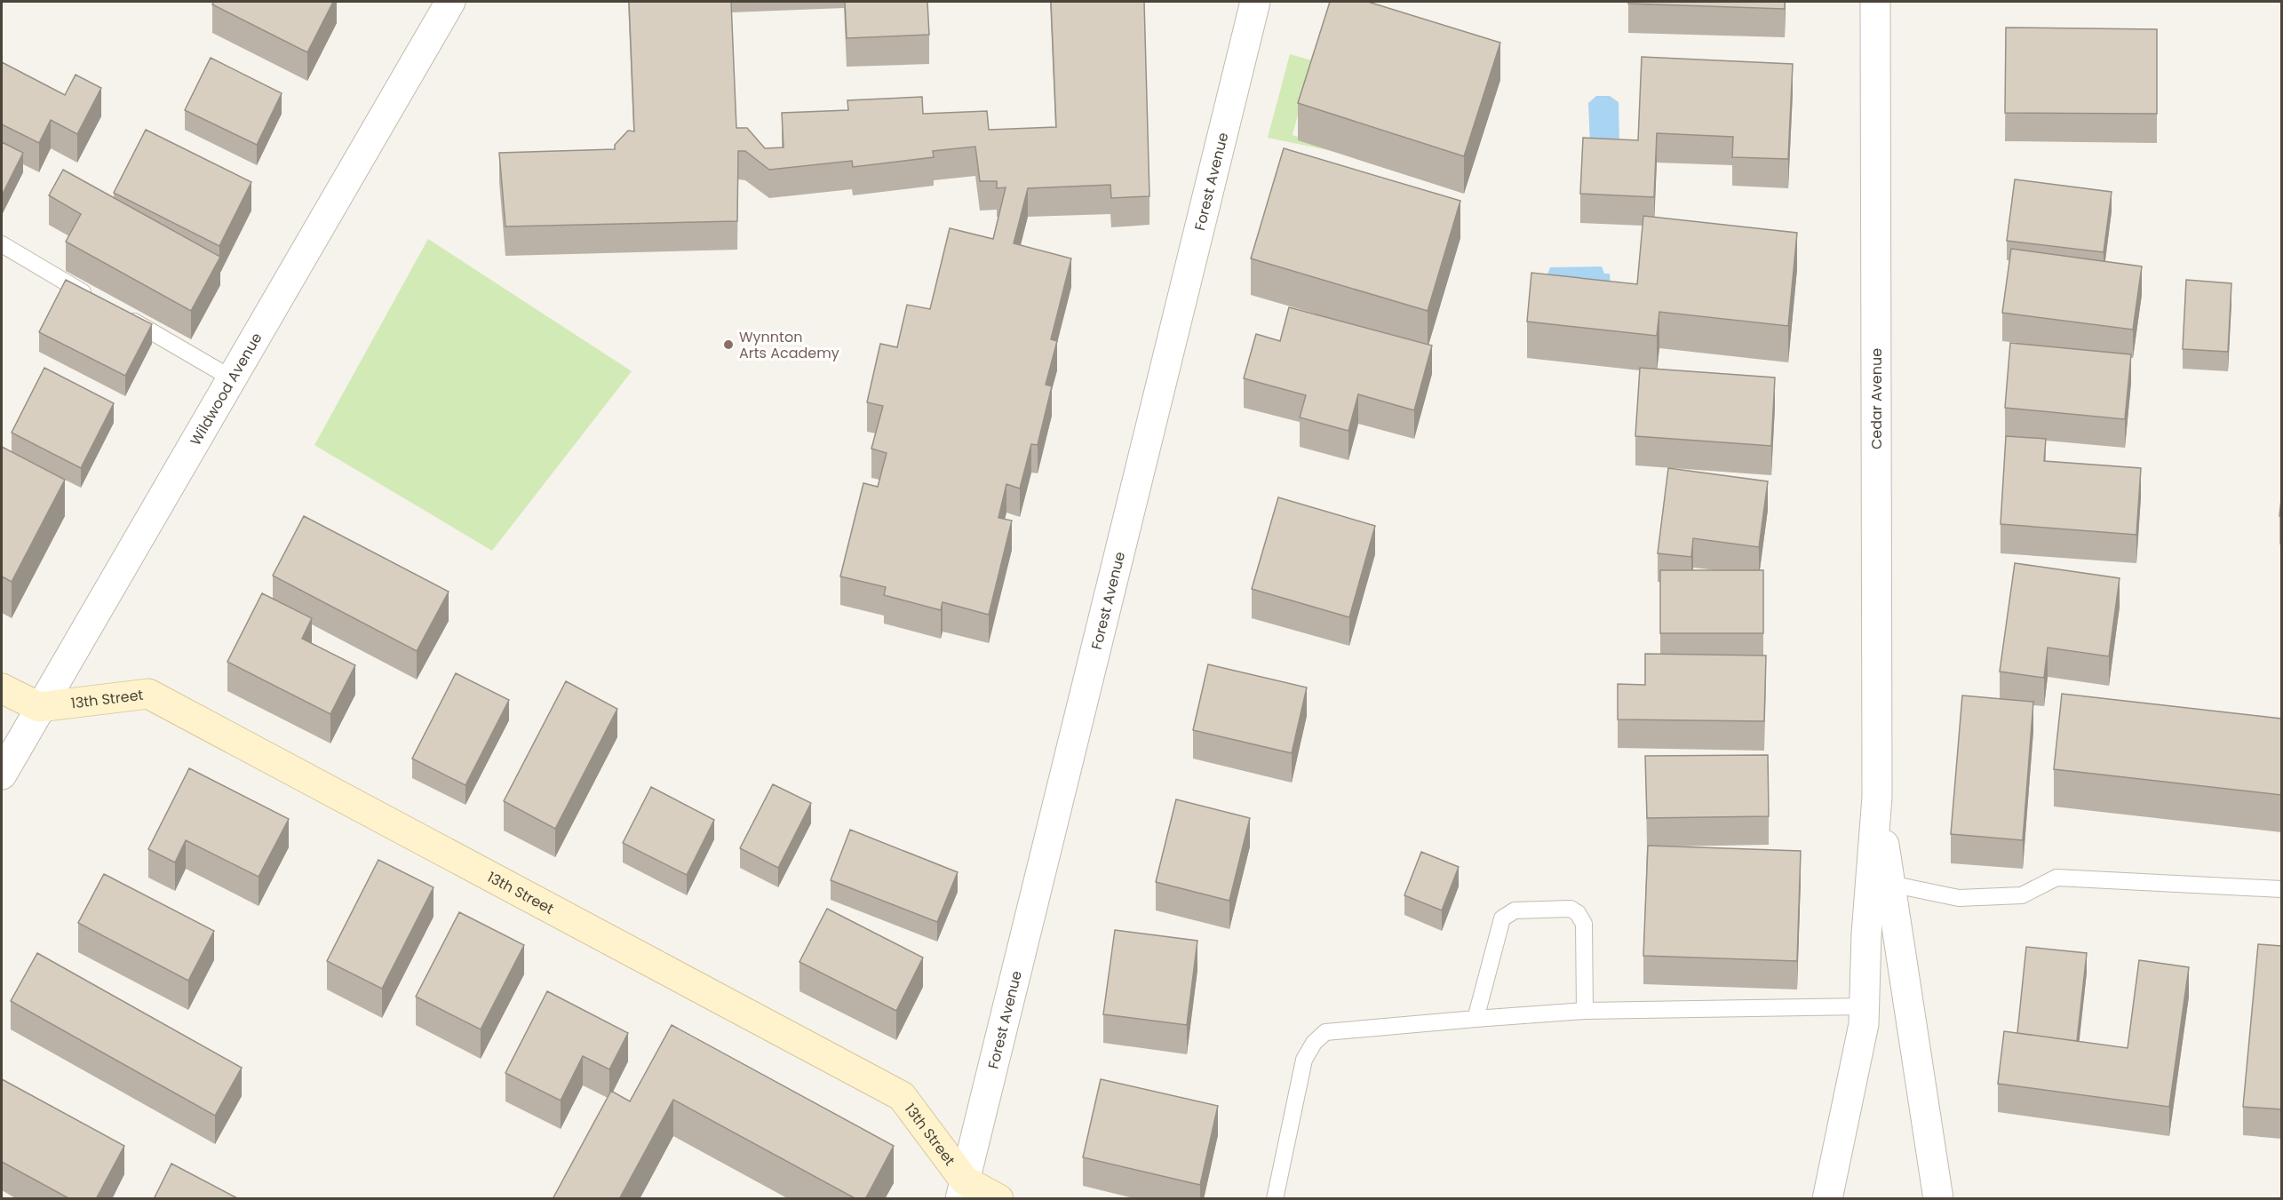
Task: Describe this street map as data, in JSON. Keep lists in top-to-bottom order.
{
  "streets": {
    "main road": ["13th Street"],
    "street": ["Forest Avenue", "Wildwood Avenue", "Cedar Avenue"]
  },
  "crossings": [
    ["Forest Avenue", "13th Street"],
    ["Wildwood Avenue", "13th Street"]
  ],
  "places": ["Wynnton Arts Academy"]
}
